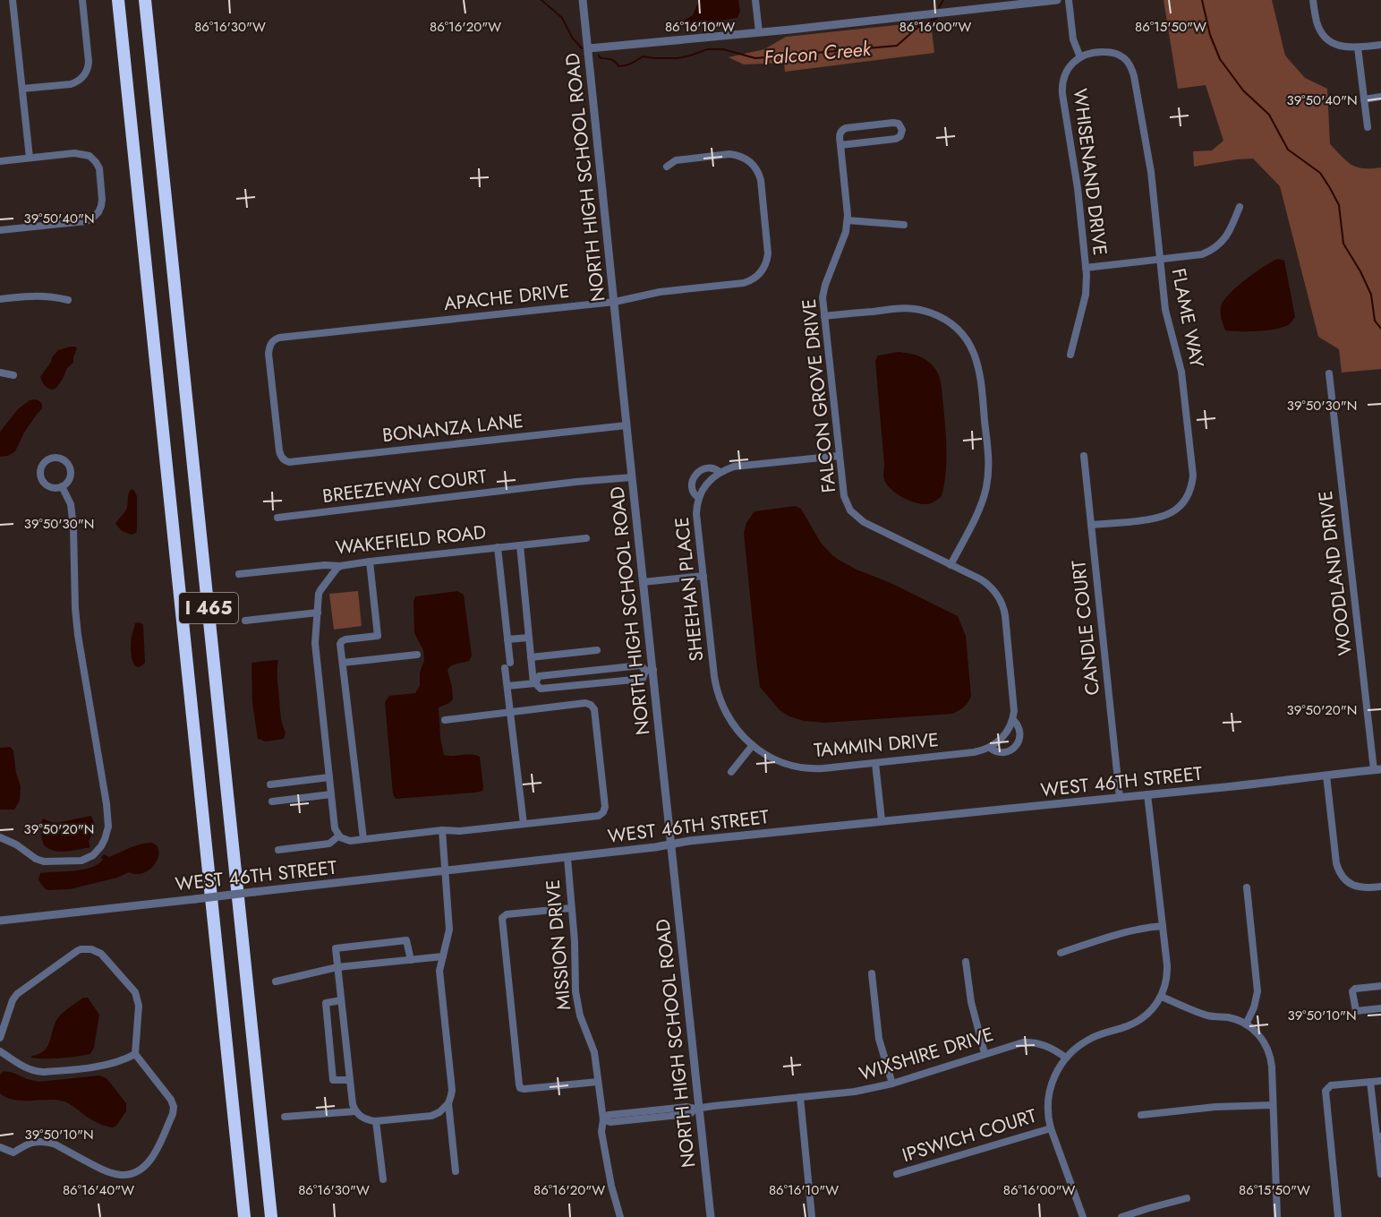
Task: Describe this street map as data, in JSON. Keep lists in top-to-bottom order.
{
  "streets": {
    "highway": ["I 465"],
    "street": [
      "WHISENAND DRIVE",
      "NORTH HIGH SCHOOL ROAD",
      "APACHE DRIVE",
      "FLAME WAY",
      "FALCON GROVE DRIVE",
      "BONANZA LANE",
      "BREEZEWAY COURT",
      "WAKEFIELD ROAD",
      "WOODLAND DRIVE",
      "SHEEHAN PLACE",
      "CANDLE COURT",
      "TAMMIN DRIVE",
      "WEST 46TH STREET",
      "MISSION DRIVE",
      "WIXSHIRE DRIVE",
      "IPSWICH COURT"
    ]
  },
  "crossings": [
    ["WHISENAND DRIVE", "FLAME WAY"],
    ["NORTH HIGH SCHOOL ROAD", "APACHE DRIVE"],
    ["NORTH HIGH SCHOOL ROAD", "BONANZA LANE"],
    ["NORTH HIGH SCHOOL ROAD", "BREEZEWAY COURT"],
    ["NORTH HIGH SCHOOL ROAD", "WEST 46TH STREET"],
    ["NORTH HIGH SCHOOL ROAD", "WIXSHIRE DRIVE"],
    ["APACHE DRIVE", "BONANZA LANE"],
    ["FLAME WAY", "CANDLE COURT"],
    ["FALCON GROVE DRIVE", "TAMMIN DRIVE"],
    ["WOODLAND DRIVE", "WEST 46TH STREET"],
    ["SHEEHAN PLACE", "TAMMIN DRIVE"],
    ["CANDLE COURT", "WEST 46TH STREET"],
    ["WEST 46TH STREET", "MISSION DRIVE"],
    ["MISSION DRIVE", "WIXSHIRE DRIVE"]
  ],
  "water": ["Falcon Creek"],
  "coordinates": [
    "86°16'30\"W",
    "86°16'20\"W",
    "86°16'10\"W",
    "86°16'00\"W",
    "86°15'50\"W",
    "39°50'40\"N",
    "39°50'30\"N",
    "39°50'20\"N",
    "39°50'10\"N",
    "86°16'40\"W"
  ]
}
